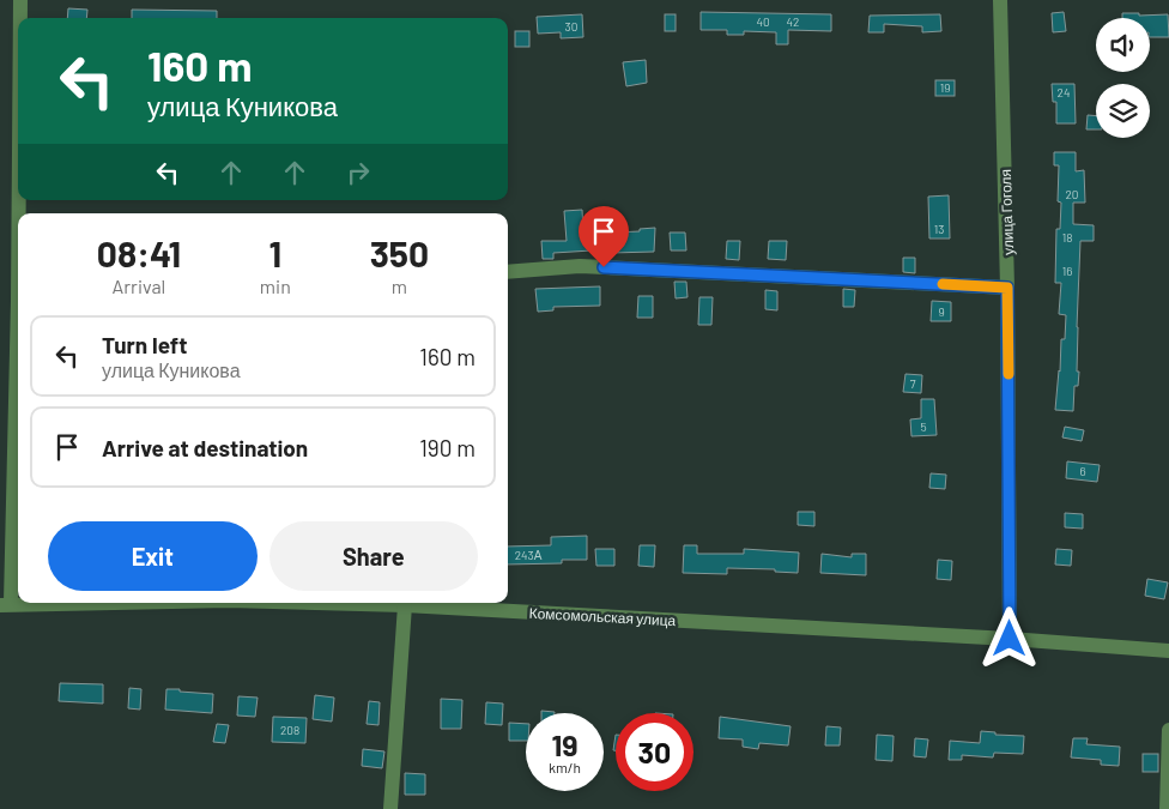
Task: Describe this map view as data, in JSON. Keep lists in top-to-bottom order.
{
  "streets": {
    "street": ["улица Гоголя", "Комсомольская улица"]
  },
  "crossings": [
    ["улица Гоголя", "Комсомольская улица"]
  ],
  "house_numbers": [
    "40",
    "42",
    "30",
    "19",
    "24",
    "20",
    "13",
    "18",
    "16",
    "9",
    "7",
    "5",
    "6",
    "243А",
    "208"
  ],
  "page": {
    "turn": ["160 m", "улица Куникова"],
    "eta": [
      "08:41",
      "Arrival",
      "1",
      "min",
      "350",
      "m"
    ],
    "list": [
      {
        "name": "Turn left",
        "note": "улица Куникова",
        "value": "160 m"
      },
      {
        "name": "Arrive at destination",
        "value": "190 m"
      }
    ],
    "buttons": ["Exit", "Share"],
    "speed": "19 km/h",
    "limit": "30"
  }
}
